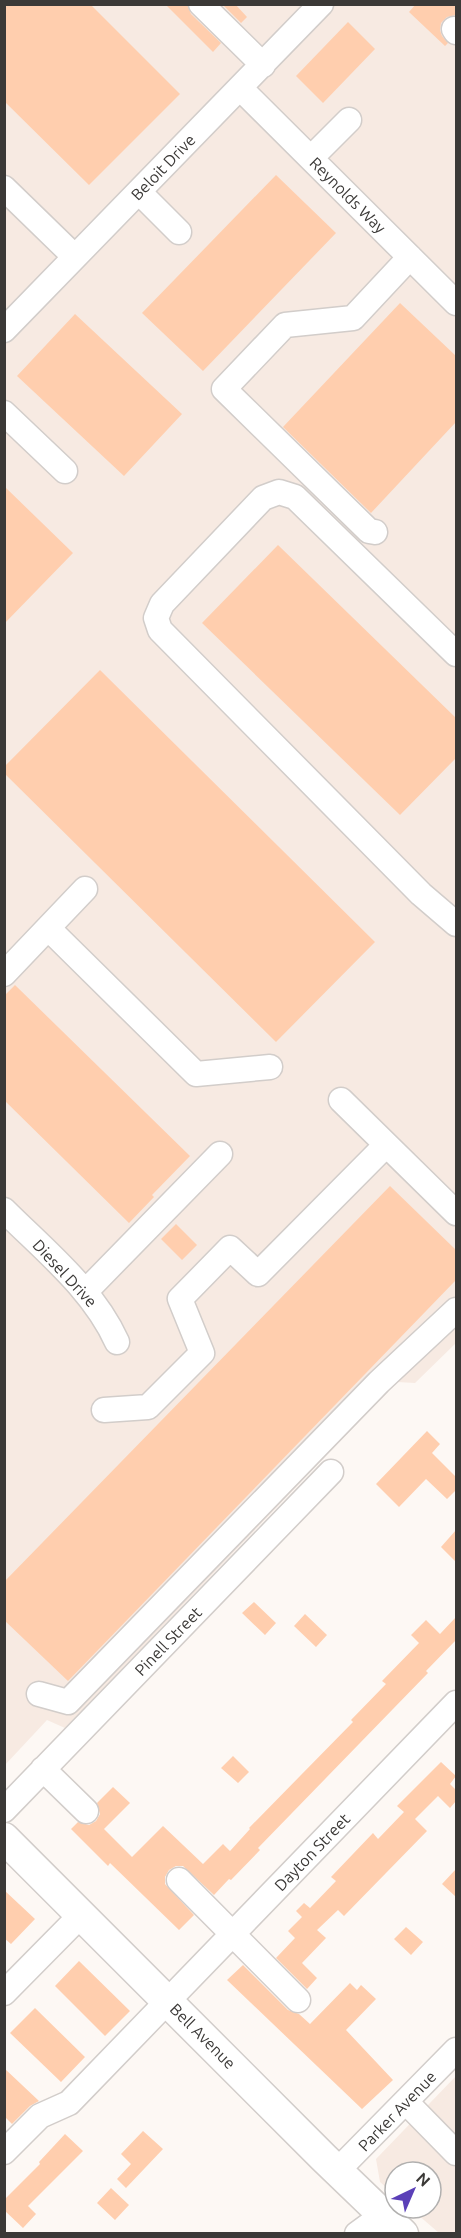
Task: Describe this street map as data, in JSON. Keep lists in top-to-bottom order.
{
  "streets": {
    "main road": ["Bell Avenue"],
    "street": [
      "Beloit Drive",
      "Reynolds Way",
      "Diesel Drive",
      "Pinell Street",
      "Dayton Street",
      "Parker Avenue"
    ]
  },
  "crossings": [
    ["Beloit Drive", "Reynolds Way"],
    ["Dayton Street", "Bell Avenue"],
    ["Bell Avenue", "Parker Avenue"]
  ],
  "north": "top right"
}
